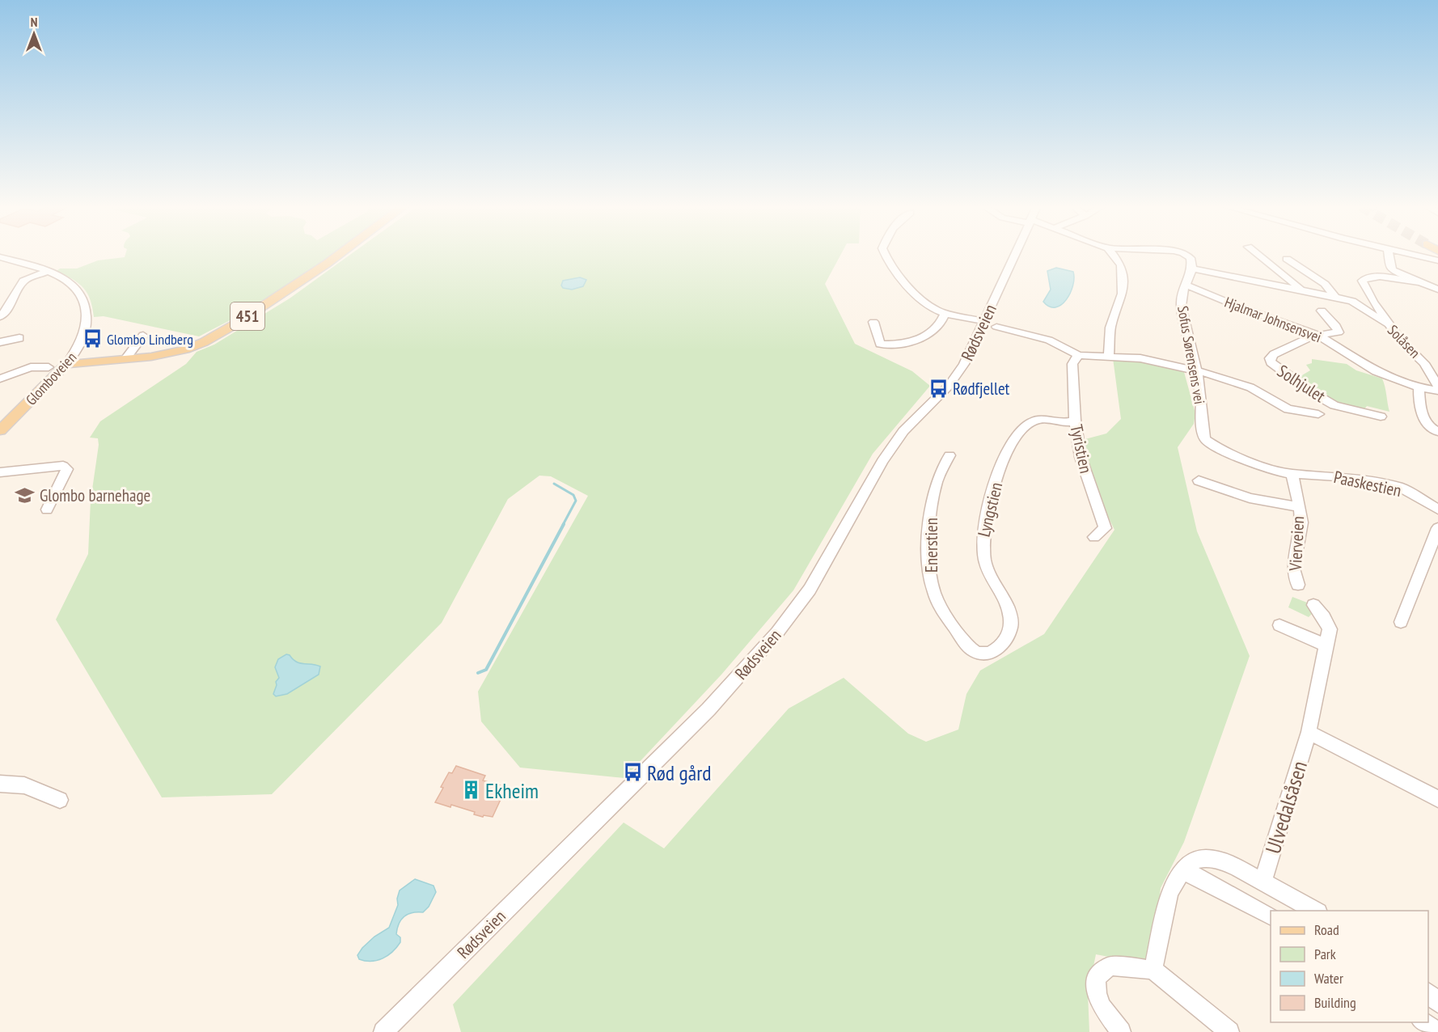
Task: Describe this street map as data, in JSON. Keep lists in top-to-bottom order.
{
  "streets": {
    "main road": ["451", "Glomboveien"],
    "street": [
      "Hjalmar Johnsensvei",
      "Rødsveien",
      "Solåsen",
      "Sofus Sørensens vei",
      "Solhjulet",
      "Tyristien",
      "Paaskestien",
      "Lyngstien",
      "Vierveien",
      "Enerstien",
      "Ulvedalsåsen"
    ]
  },
  "crossings": [
    ["451", "Glomboveien"],
    ["Hjalmar Johnsensvei", "Sofus Sørensens vei"],
    ["Hjalmar Johnsensvei", "Solhjulet"],
    ["Solåsen", "Sofus Sørensens vei"],
    ["Sofus Sørensens vei", "Paaskestien"],
    ["Sofus Sørensens vei", "Vierveien"],
    ["Tyristien", "Lyngstien"],
    ["Paaskestien", "Vierveien"],
    ["Lyngstien", "Enerstien"]
  ],
  "places": {
    "bus stop": ["Glombo Lindberg", "Rødfjellet", "Rød gård"],
    "school or university": ["Glombo barnehage"],
    "building": ["Ekheim"]
  },
  "legend": [
    "Road",
    "Park",
    "Water",
    "Building"
  ],
  "north": "top"
}
